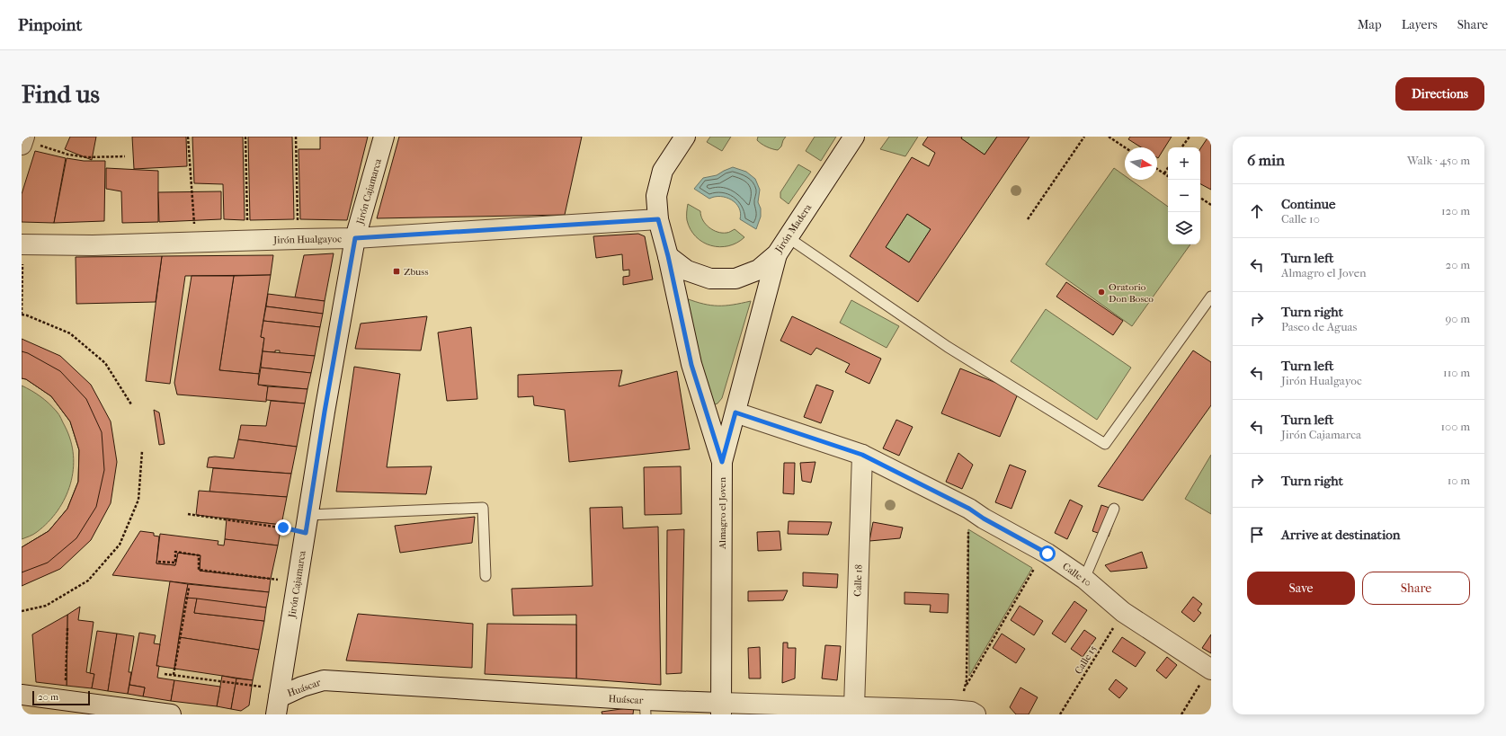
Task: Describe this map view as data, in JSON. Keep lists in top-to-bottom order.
{
  "streets": {
    "street": [
      "Jirón Cajamarca",
      "Jirón Madera",
      "Jirón Hualgayoc",
      "Almagro el Joven",
      "Calle 10",
      "Calle 18",
      "Huáscar"
    ],
    "path": ["Calle 15"]
  },
  "crossings": [
    ["Jirón Cajamarca", "Jirón Hualgayoc"],
    ["Jirón Cajamarca", "Huáscar"],
    ["Jirón Madera", "Almagro el Joven"],
    ["Almagro el Joven", "Calle 10"],
    ["Almagro el Joven", "Huáscar"],
    ["Calle 10", "Calle 18"],
    ["Calle 10", "Calle 15"],
    ["Calle 18", "Huáscar"]
  ],
  "places": {
    "transit": ["Zbuss"],
    "other": ["Oratorio Don Bosco"]
  },
  "scale_bar": "20 m",
  "north": "right",
  "page": {
    "header": "Pinpoint",
    "nav": ["Map", "Layers", "Share"],
    "buttons": [
      "Directions",
      ["Save", "Share"]
    ],
    "title": "Find us",
    "heading": ["6 min", "Walk · 450 m"],
    "map_buttons": ["+", "−"],
    "list": [
      ["Continue", "Calle 10", "120 m"],
      ["Turn left", "Almagro el Joven", "20 m"],
      ["Turn right", "Paseo de Aguas", "90 m"],
      ["Turn left", "Jirón Hualgayoc", "110 m"],
      ["Turn left", "Jirón Cajamarca", "100 m"],
      ["Turn right", "10 m"],
      "Arrive at destination"
    ],
    "scale": "20 m"
  }
}
